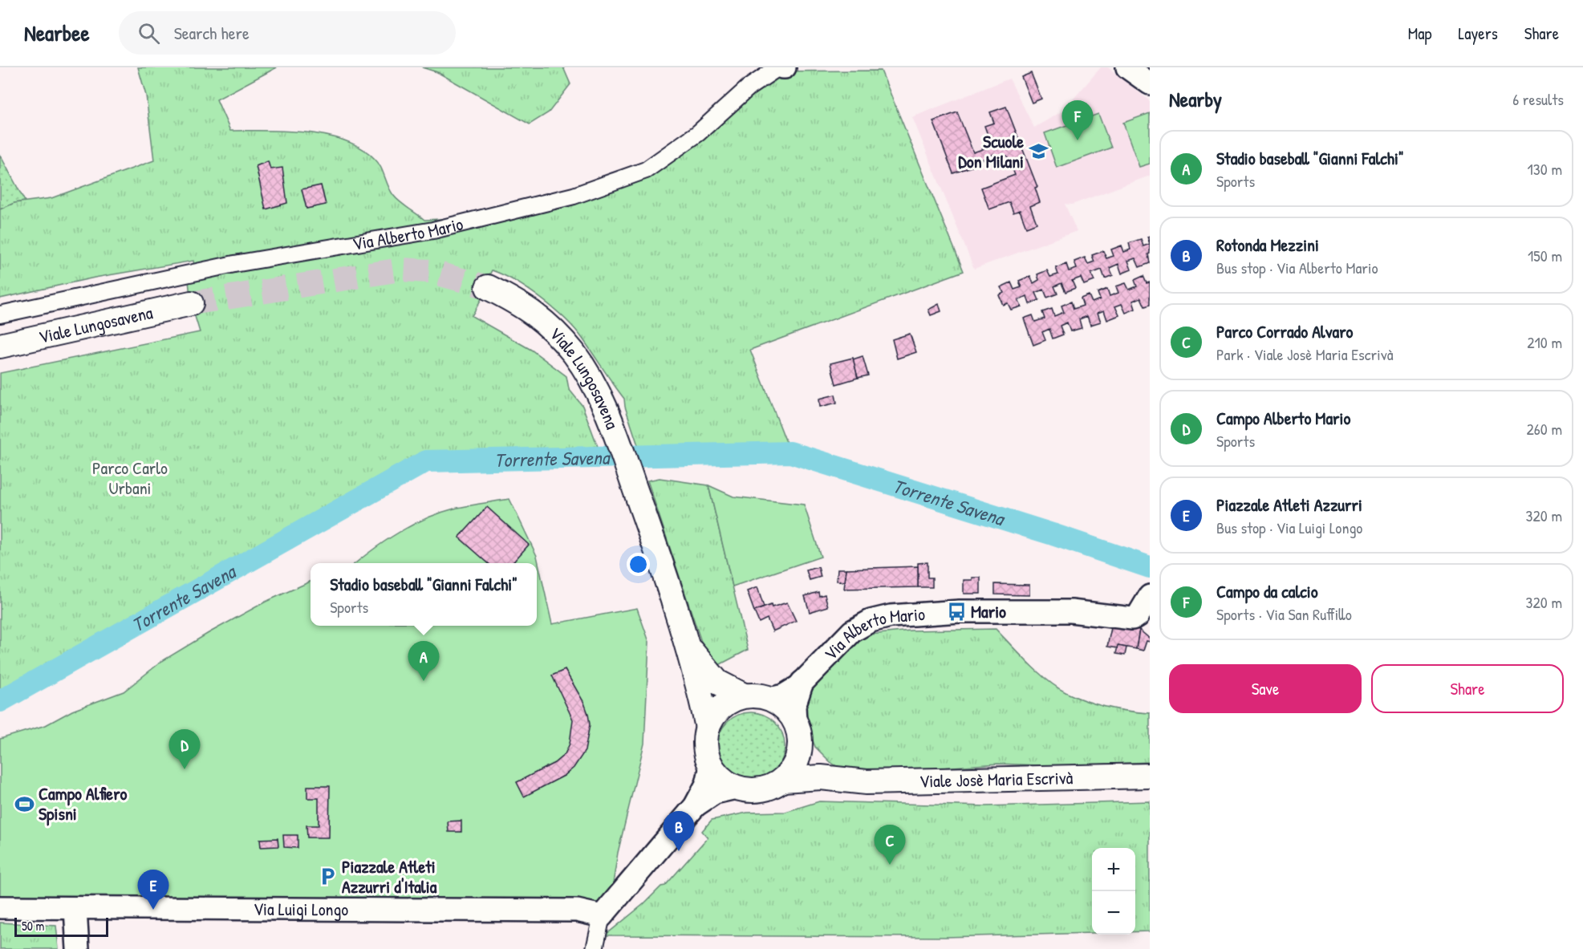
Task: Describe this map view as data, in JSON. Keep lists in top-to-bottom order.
{
  "streets": {
    "main road": ["Viale Lungosavena", "Viale Josè Maria Escrivà"],
    "street": ["Via Alberto Mario", "Via Luigi Longo"]
  },
  "crossings": [
    ["Via Alberto Mario", "Viale Lungosavena"],
    ["Via Alberto Mario", "Viale Josè Maria Escrivà"],
    ["Viale Lungosavena", "Viale Josè Maria Escrivà"]
  ],
  "water": ["Torrente Savena"],
  "parks": ["Parco Carlo Urbani"],
  "places": {
    "school or university": ["Scuole Don Milani"],
    "bus stop": ["Mario"],
    "sports": ["Campo Alfiero Spisni"],
    "parking": ["Piazzale Atleti Azzurri d'Italia"]
  },
  "scale_bar": "50 m",
  "page": {
    "header": "Nearbee",
    "search": "Search here",
    "nav": ["Map", "Layers", "Share"],
    "heading": ["Nearby", "6 results"],
    "pins": [
      "F",
      "A",
      "D",
      "B",
      "C",
      "E"
    ],
    "list": [
      {
        "mark": "A",
        "name": "Stadio baseball \"Gianni Falchi\"",
        "note": "Sports",
        "value": "130 m"
      },
      {
        "mark": "B",
        "name": "Rotonda Mezzini",
        "note": "Bus stop · Via Alberto Mario",
        "value": "150 m"
      },
      {
        "mark": "C",
        "name": "Parco Corrado Alvaro",
        "note": "Park · Viale Josè Maria Escrivà",
        "value": "210 m"
      },
      {
        "mark": "D",
        "name": "Campo Alberto Mario",
        "note": "Sports",
        "value": "260 m"
      },
      {
        "mark": "E",
        "name": "Piazzale Atleti Azzurri",
        "note": "Bus stop · Via Luigi Longo",
        "value": "320 m"
      },
      {
        "mark": "F",
        "name": "Campo da calcio",
        "note": "Sports · Via San Ruffillo",
        "value": "320 m"
      }
    ],
    "popup": ["Stadio baseball \"Gianni Falchi\"", "Sports"],
    "buttons": ["Save", "Share"],
    "map_buttons": ["+", "−"],
    "scale": "50 m"
  }
}
